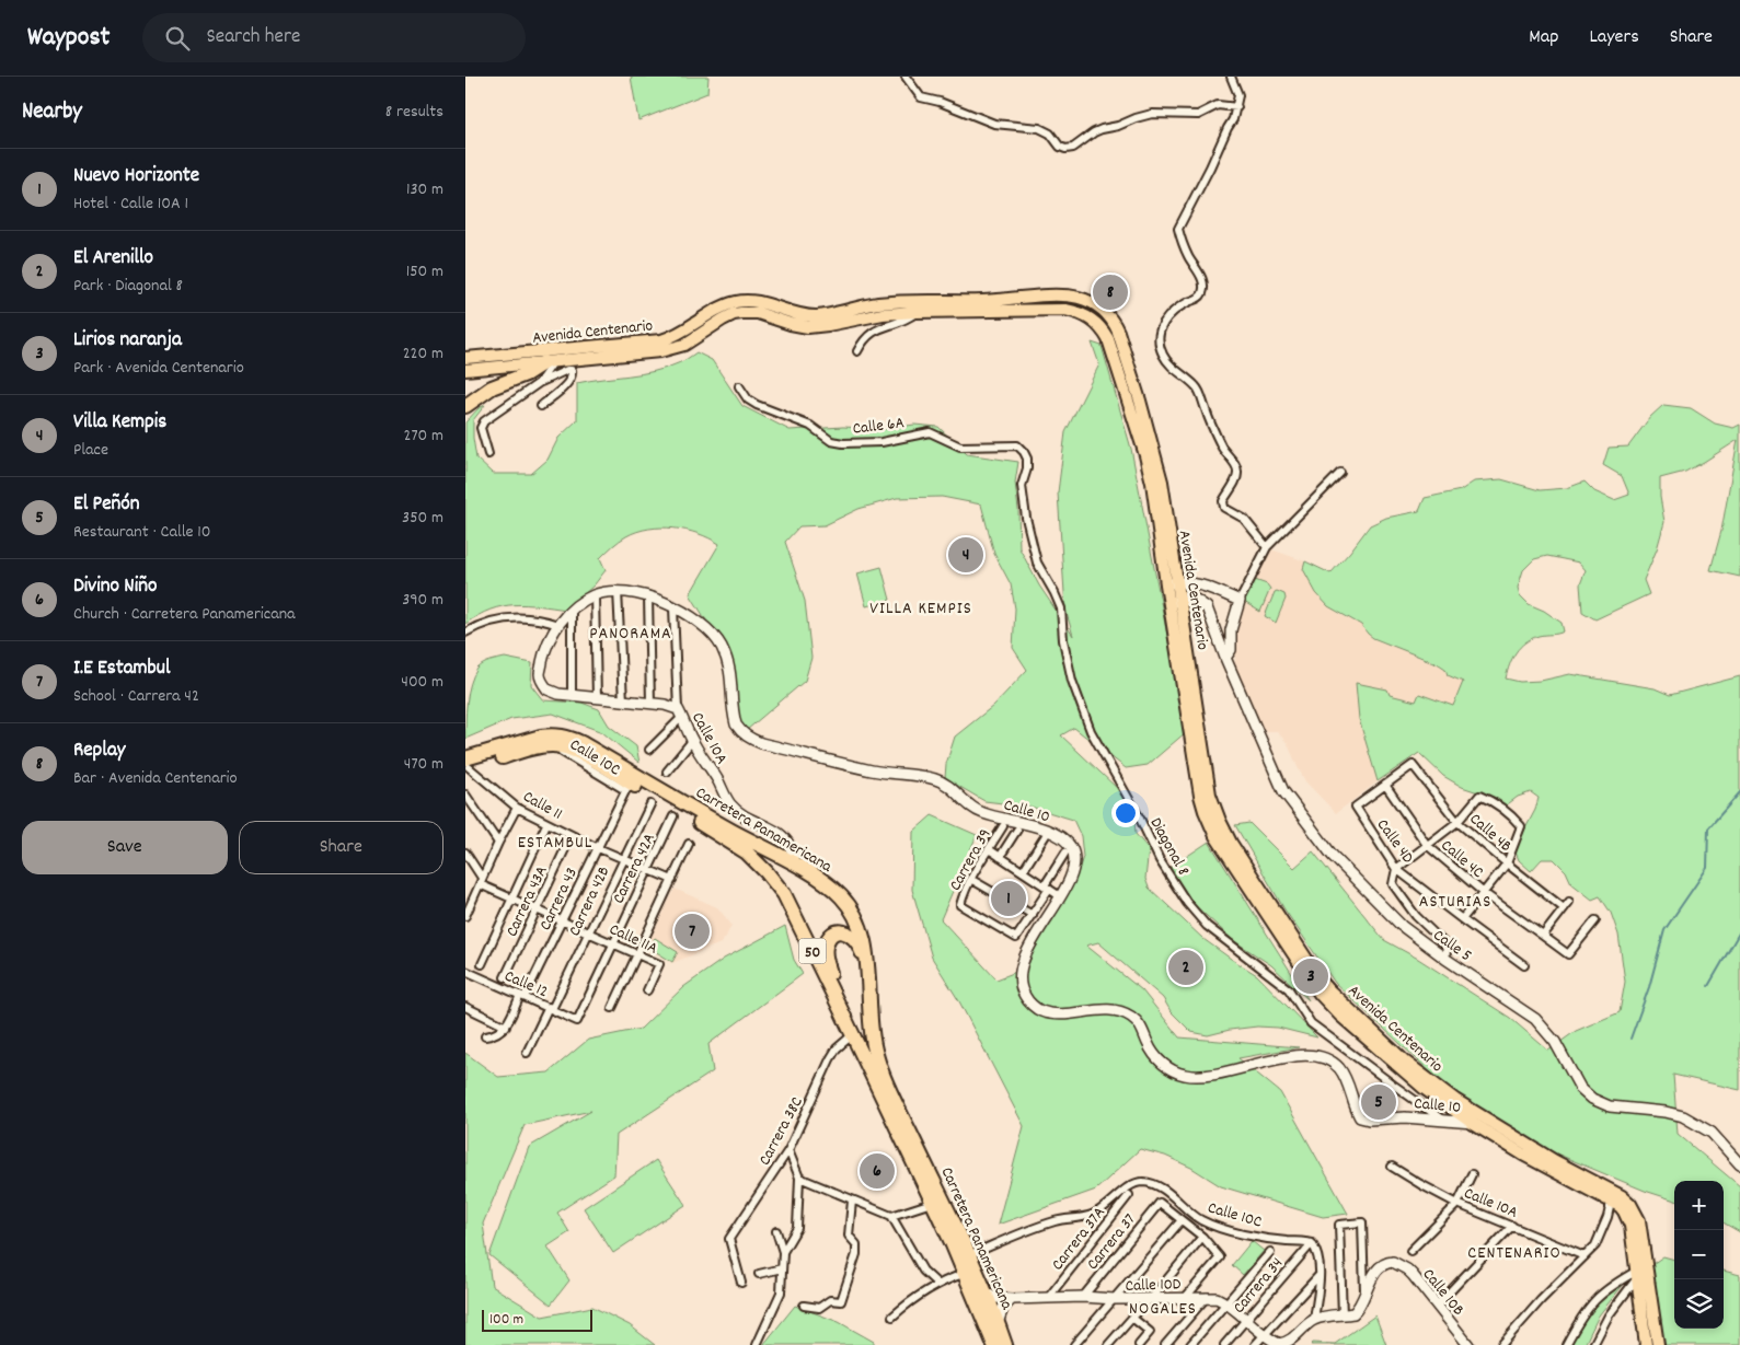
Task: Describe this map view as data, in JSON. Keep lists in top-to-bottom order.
{
  "streets": {
    "highway": ["Carretera Panamericana", "50"],
    "main road": ["Avenida Centenario"],
    "street": [
      "Calle 6A",
      "Calle 10A",
      "Calle 10C",
      "Calle 11",
      "Calle 10",
      "Calle 4B",
      "Calle 4D",
      "Diagonal 8",
      "Calle 4C",
      "Carrera 39",
      "Carrera 42A",
      "Carrera 43",
      "Carrera 43A",
      "Carrera 42B",
      "Calle 11A",
      "Calle 5",
      "Calle 12",
      "Carrera 38C",
      "Carrera 37A",
      "Carrera 37",
      "Calle 10D",
      "Carrera 34",
      "Calle 10B"
    ]
  },
  "crossings": [
    ["Avenida Centenario", "Calle 10"],
    ["Avenida Centenario", "Calle 5"],
    ["Calle 6A", "Diagonal 8"],
    ["Calle 10A", "Calle 10"],
    ["Calle 10A", "Carretera Panamericana"],
    ["Calle 10C", "Carretera Panamericana"],
    ["Calle 10C", "Carrera 34"],
    ["Calle 11", "Carretera Panamericana"],
    ["Calle 11", "Carrera 42A"],
    ["Calle 11", "Carrera 43"],
    ["Calle 11", "Carrera 43A"],
    ["Calle 11", "Carrera 42B"],
    ["Calle 10", "Diagonal 8"],
    ["Carretera Panamericana", "Carrera 43"],
    ["Carretera Panamericana", "Carrera 38C"],
    ["Carretera Panamericana", "Calle 10D"],
    ["Calle 4B", "Calle 4D"],
    ["Calle 4B", "Calle 4C"],
    ["Calle 4D", "Calle 4C"],
    ["Carrera 42A", "Calle 11A"],
    ["Carrera 42A", "Calle 12"],
    ["Carrera 43", "Calle 11A"],
    ["Carrera 43", "Calle 12"],
    ["Carrera 43A", "Calle 11A"],
    ["Carrera 42B", "Calle 11A"],
    ["Carrera 42B", "Calle 12"],
    ["Carrera 37A", "Calle 10D"],
    ["Carrera 37", "Calle 10D"]
  ],
  "districts": [
    "VILLA KEMPIS",
    "PANORAMA",
    "ESTAMBUL",
    "ASTURIAS",
    "CENTENARIO",
    "NOGALES"
  ],
  "scale_bar": "100 m",
  "page": {
    "header": "Waypost",
    "search": "Search here",
    "nav": ["Map", "Layers", "Share"],
    "heading": ["Nearby", "8 results"],
    "list": [
      {
        "mark": "1",
        "name": "Nuevo Horizonte",
        "note": "Hotel · Calle 10A 1",
        "value": "130 m"
      },
      {
        "mark": "2",
        "name": "El Arenillo",
        "note": "Park · Diagonal 8",
        "value": "150 m"
      },
      {
        "mark": "3",
        "name": "Lirios naranja",
        "note": "Park · Avenida Centenario",
        "value": "220 m"
      },
      {
        "mark": "4",
        "name": "Villa Kempis",
        "note": "Place",
        "value": "270 m"
      },
      {
        "mark": "5",
        "name": "El Peñón",
        "note": "Restaurant · Calle 10",
        "value": "350 m"
      },
      {
        "mark": "6",
        "name": "Divino Niño",
        "note": "Church · Carretera Panamericana",
        "value": "390 m"
      },
      {
        "mark": "7",
        "name": "I.E Estambul",
        "note": "School · Carrera 42",
        "value": "400 m"
      },
      {
        "mark": "8",
        "name": "Replay",
        "note": "Bar · Avenida Centenario",
        "value": "470 m"
      }
    ],
    "pins": [
      "8",
      "4",
      "1",
      "7",
      "2",
      "3",
      "5",
      "6"
    ],
    "buttons": ["Save", "Share"],
    "map_buttons": ["+", "−"],
    "scale": "100 m"
  }
}
